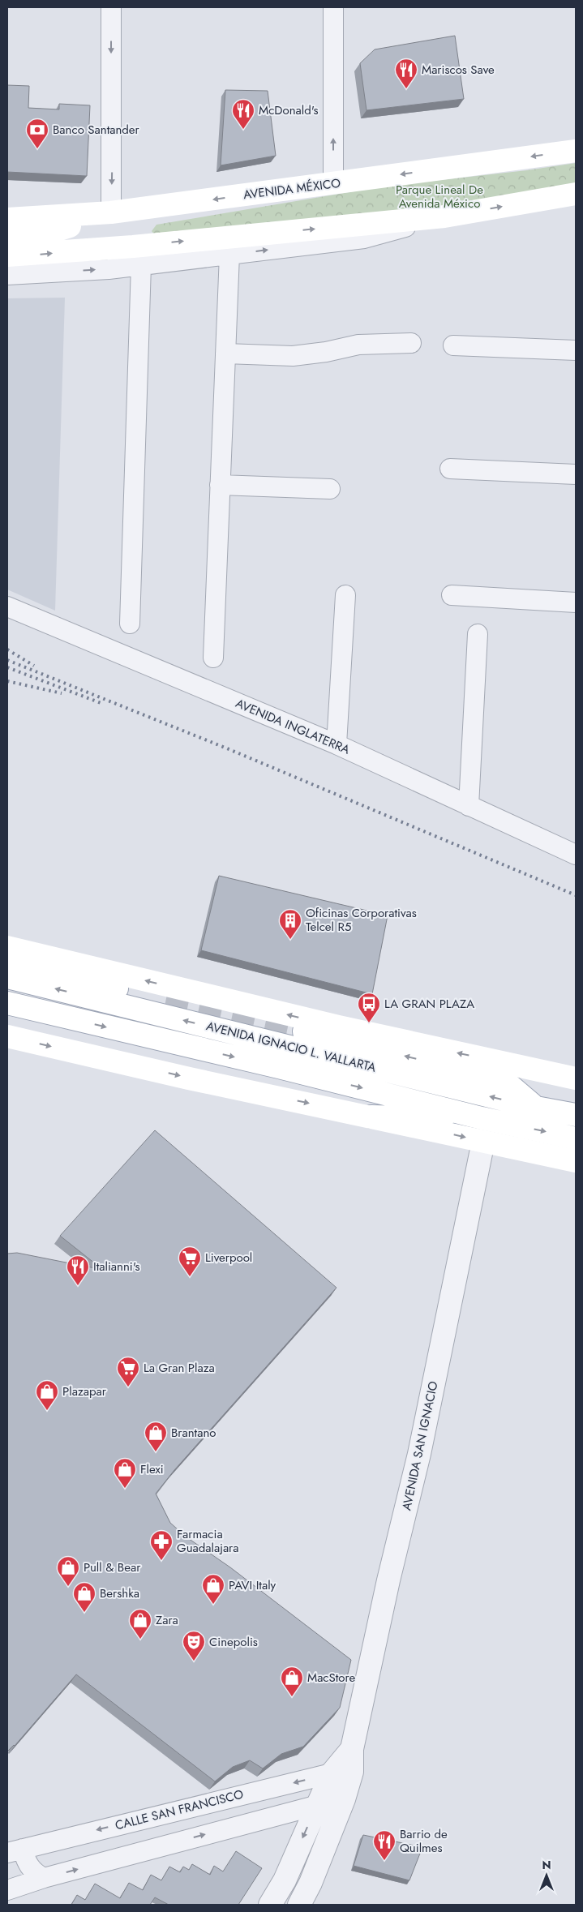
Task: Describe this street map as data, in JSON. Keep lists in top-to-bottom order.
{
  "streets": {
    "main road": ["AVENIDA MÉXICO", "AVENIDA IGNACIO L. VALLARTA"],
    "street": ["AVENIDA INGLATERRA", "AVENIDA SAN IGNACIO", "CALLE SAN FRANCISCO"]
  },
  "crossings": [
    ["AVENIDA SAN IGNACIO", "CALLE SAN FRANCISCO"]
  ],
  "parks": ["Parque Lineal De Avenida México"],
  "places": {
    "restaurant": [
      "Mariscos Save",
      "McDonald's",
      "Italianni's",
      "Barrio de Quilmes"
    ],
    "bank": ["Banco Santander"],
    "building": ["Oficinas Corporativas Telcel R5"],
    "bus stop": ["LA GRAN PLAZA"],
    "supermarket": ["Liverpool", "La Gran Plaza"],
    "shop": [
      "Plazapar",
      "Brantano",
      "Flexi",
      "Pull & Bear",
      "PAVI Italy",
      "Bershka",
      "Zara",
      "MacStore"
    ],
    "pharmacy": ["Farmacia Guadalajara"],
    "theatre": ["Cinepolis"]
  },
  "north": "top"
}
